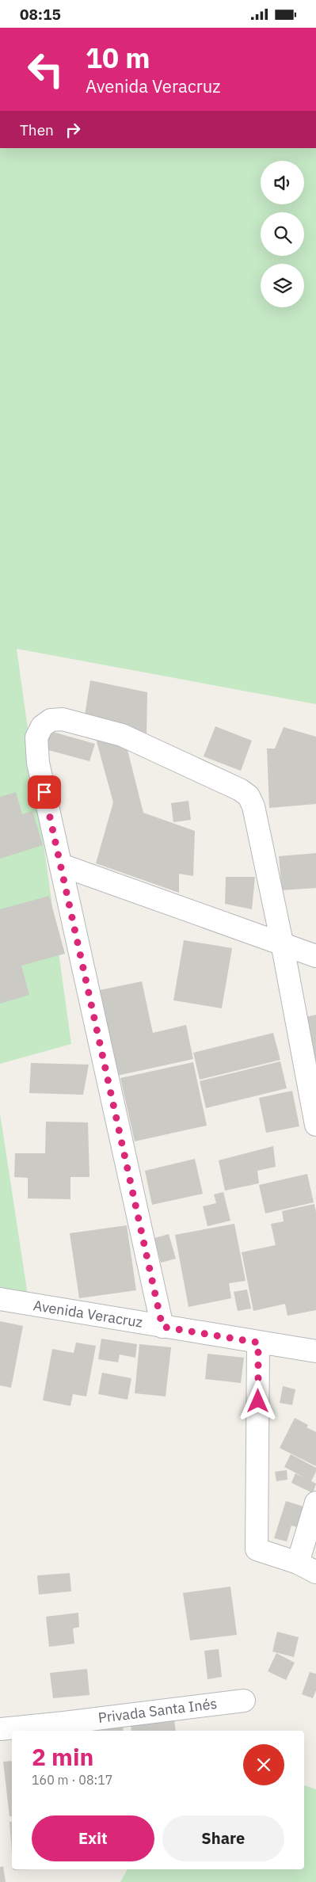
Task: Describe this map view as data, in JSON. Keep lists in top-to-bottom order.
{
  "streets": {
    "street": ["Avenida Veracruz", "Privada Santa Inés"]
  },
  "page": {
    "status": "08:15",
    "turn": ["10 m", "Avenida Veracruz"],
    "then": "Then",
    "heading": ["2 min", "160 m · 08:17"],
    "buttons": ["Exit", "Share"]
  }
}
